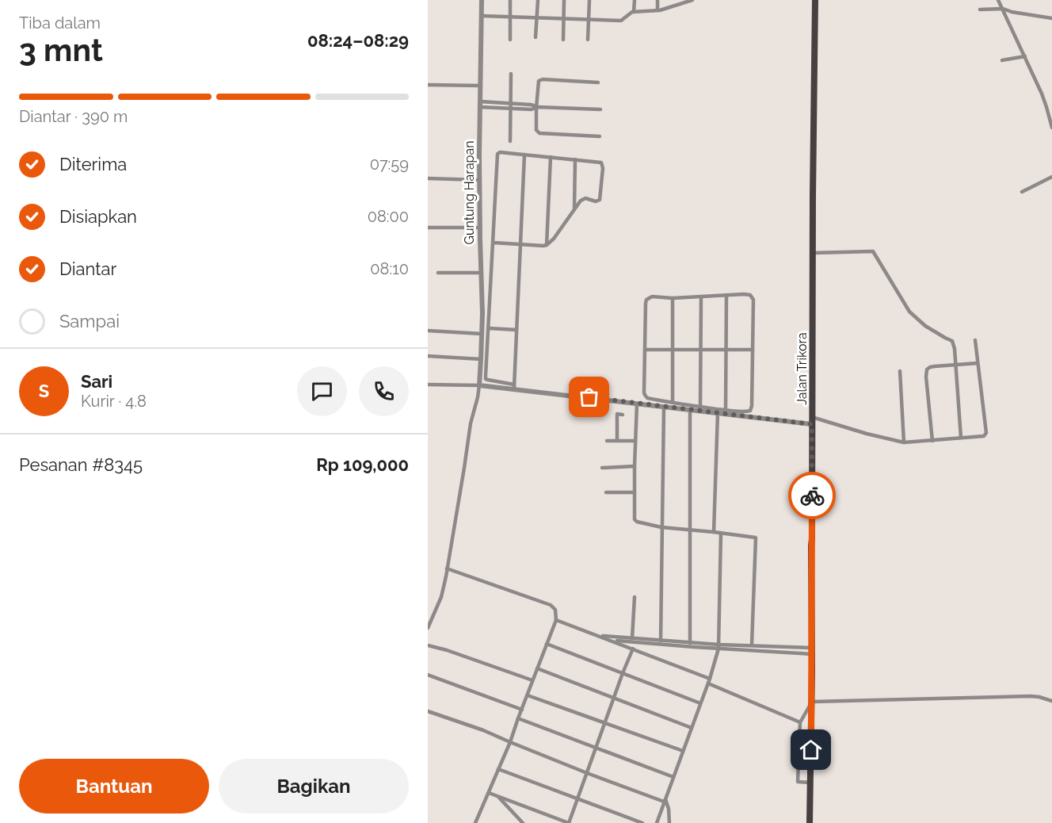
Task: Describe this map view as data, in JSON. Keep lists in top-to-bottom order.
{
  "streets": {
    "main road": ["Jalan Trikora"],
    "street": ["Guntung Harapan"]
  },
  "page": {
    "heading": ["3 mnt", "Tiba dalam", "08:24–08:29"],
    "panel": [
      "Sari",
      "Kurir · 4.8",
      "Pesanan #8345",
      "Rp 109,000"
    ],
    "bar": "Diantar · 390 m",
    "list": [
      ["Diterima", "07:59"],
      ["Disiapkan", "08:00"],
      ["Diantar", "08:10"],
      "Sampai"
    ],
    "round": "S",
    "buttons": ["Bantuan", "Bagikan"]
  }
}
